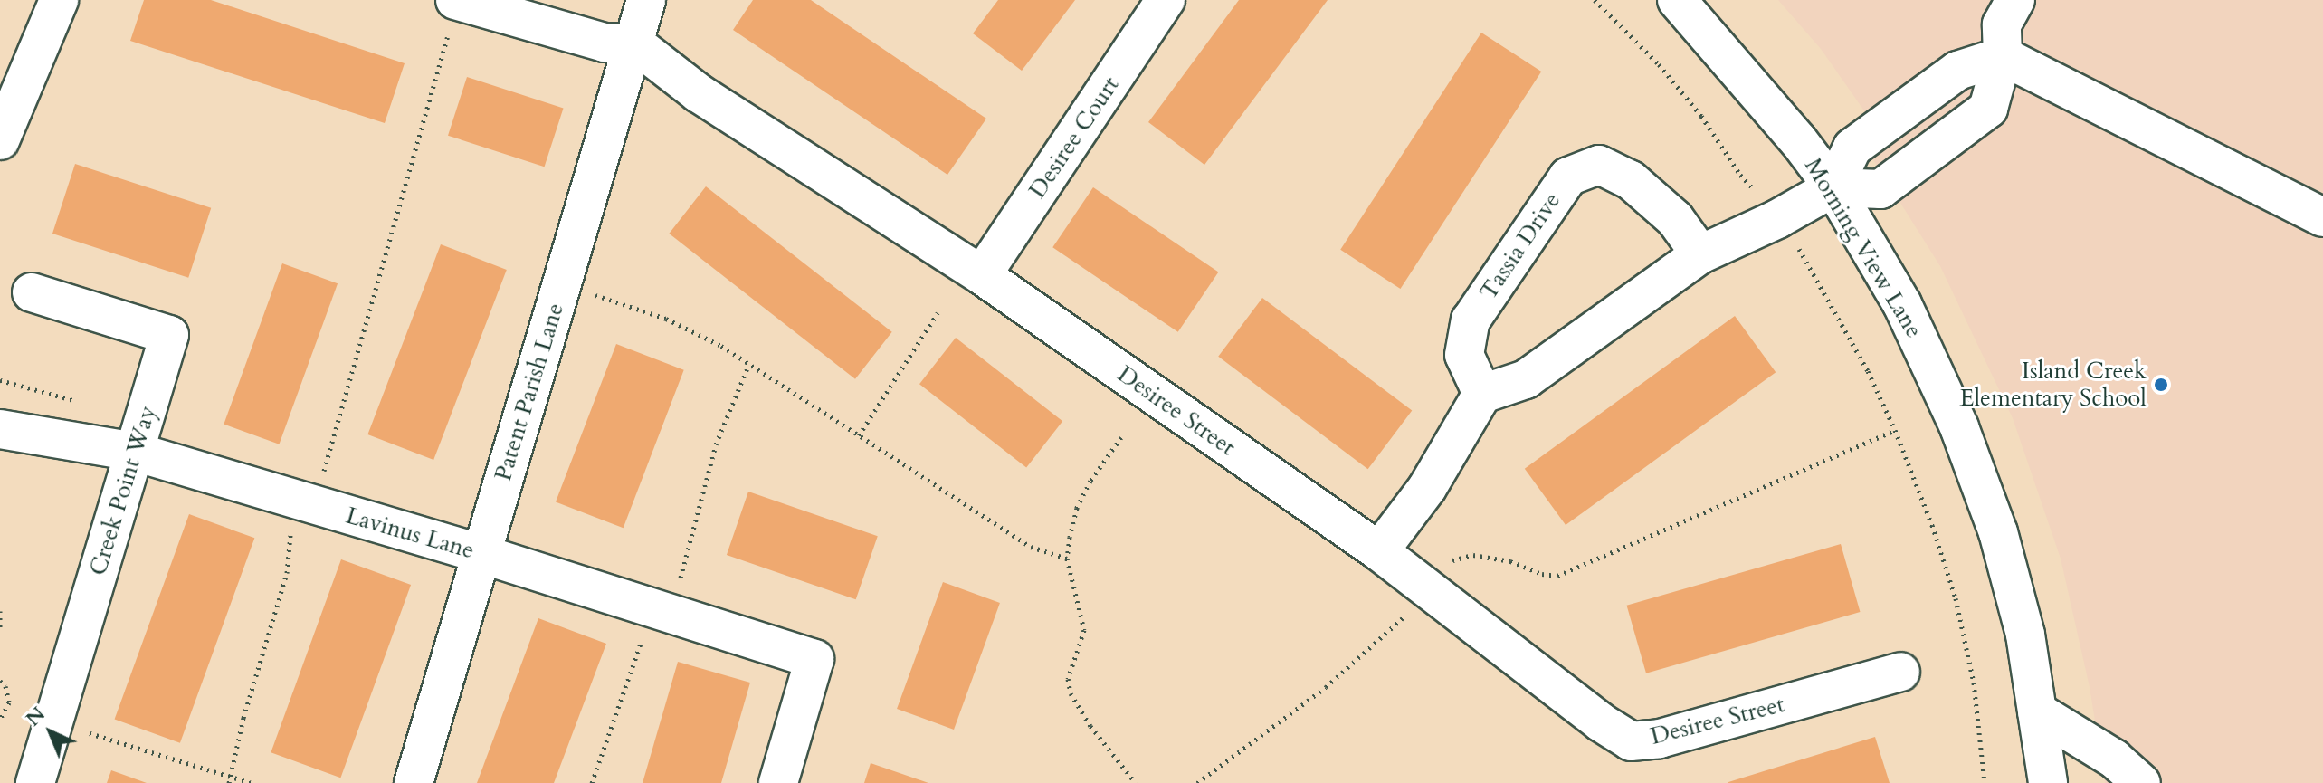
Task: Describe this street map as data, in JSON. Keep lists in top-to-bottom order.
{
  "streets": {
    "street": [
      "Desiree Court",
      "Tassia Drive",
      "Morning View Lane",
      "Patent Parish Lane",
      "Desiree Street",
      "Creek Point Way",
      "Lavinus Lane"
    ]
  },
  "crossings": [
    ["Desiree Court", "Desiree Street"],
    ["Patent Parish Lane", "Desiree Street"],
    ["Patent Parish Lane", "Lavinus Lane"],
    ["Creek Point Way", "Lavinus Lane"]
  ],
  "places": ["Island Creek Elementary School"],
  "north": "top left"
}
